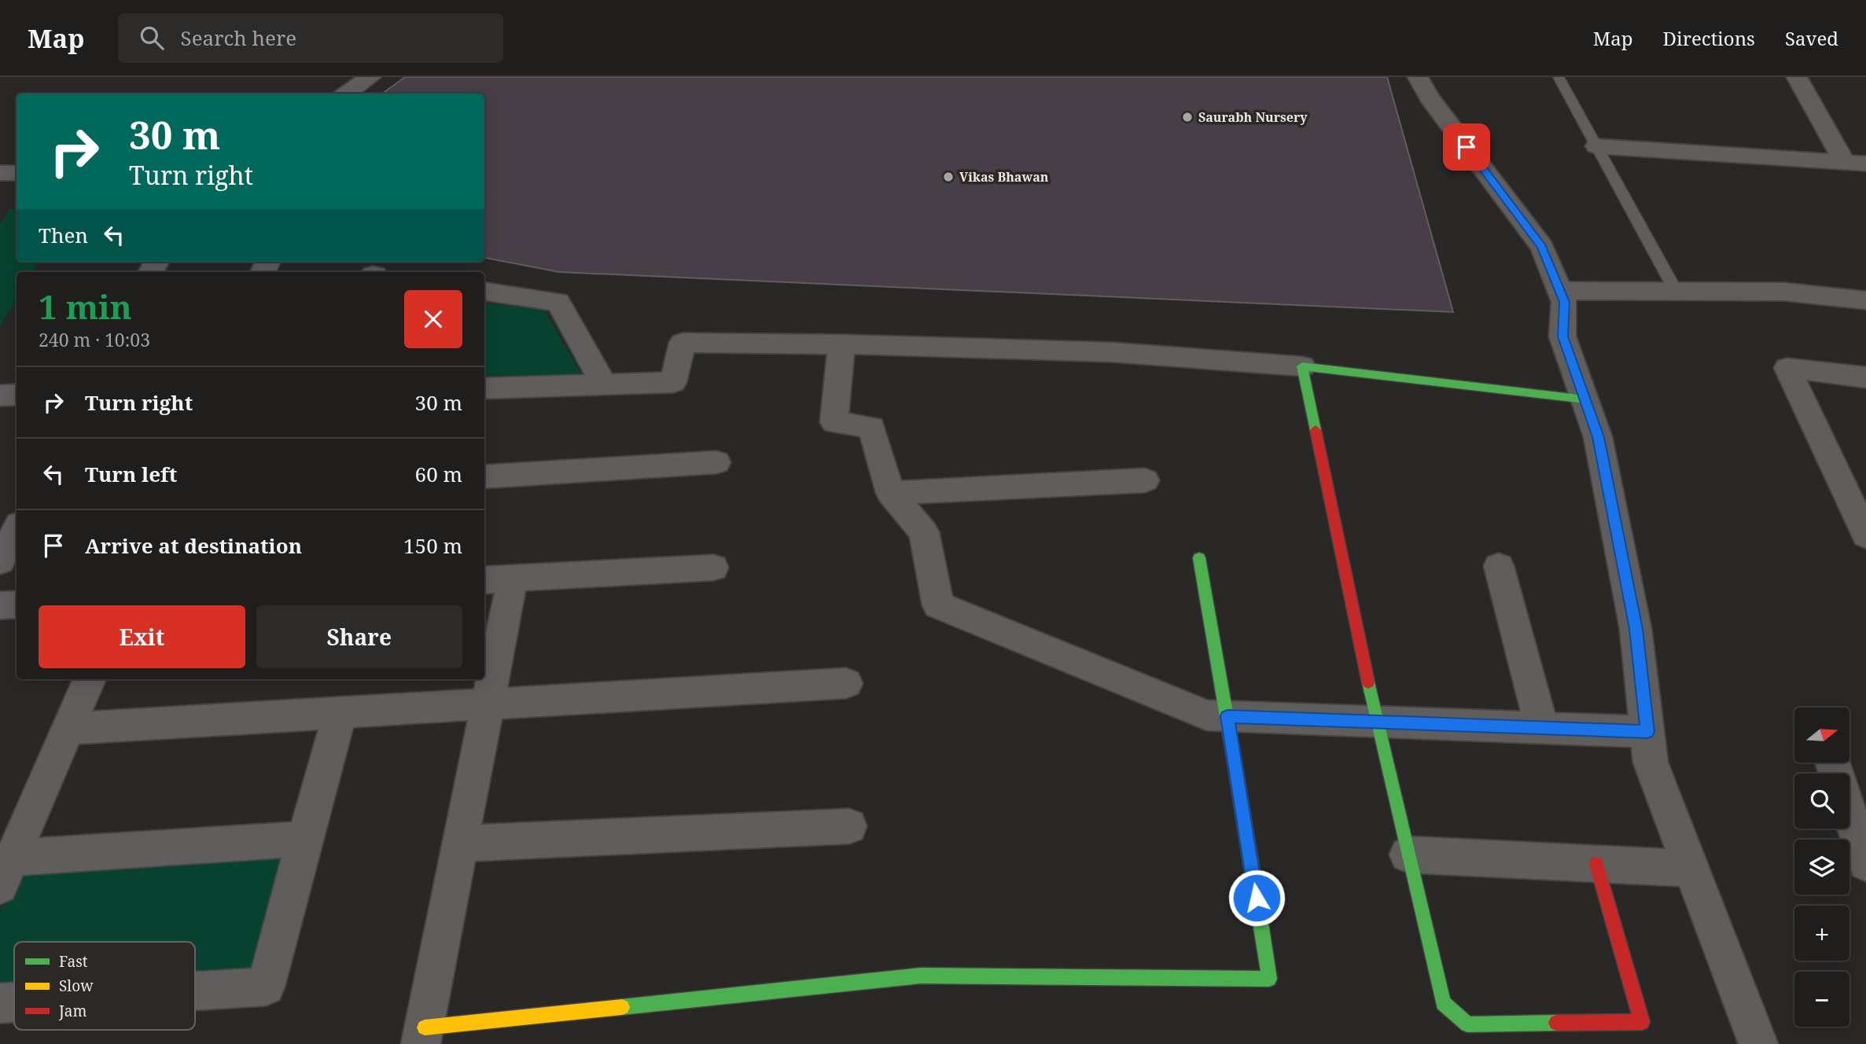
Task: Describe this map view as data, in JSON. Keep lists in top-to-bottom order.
{
  "places": ["Saurabh Nursery", "Vikas Bhawan"],
  "legend": ["Fast", "Slow", "Jam"],
  "north": "right",
  "page": {
    "header": "Map",
    "search": "Search here",
    "nav": ["Map", "Directions", "Saved"],
    "turn": ["30 m", "Turn right"],
    "then": "Then",
    "heading": ["1 min", "240 m · 10:03"],
    "list": [
      {
        "name": "Turn right",
        "value": "30 m"
      },
      {
        "name": "Turn left",
        "value": "60 m"
      },
      {
        "name": "Arrive at destination",
        "value": "150 m"
      }
    ],
    "buttons": ["Exit", "Share"],
    "map_buttons": ["+", "−"]
  }
}
